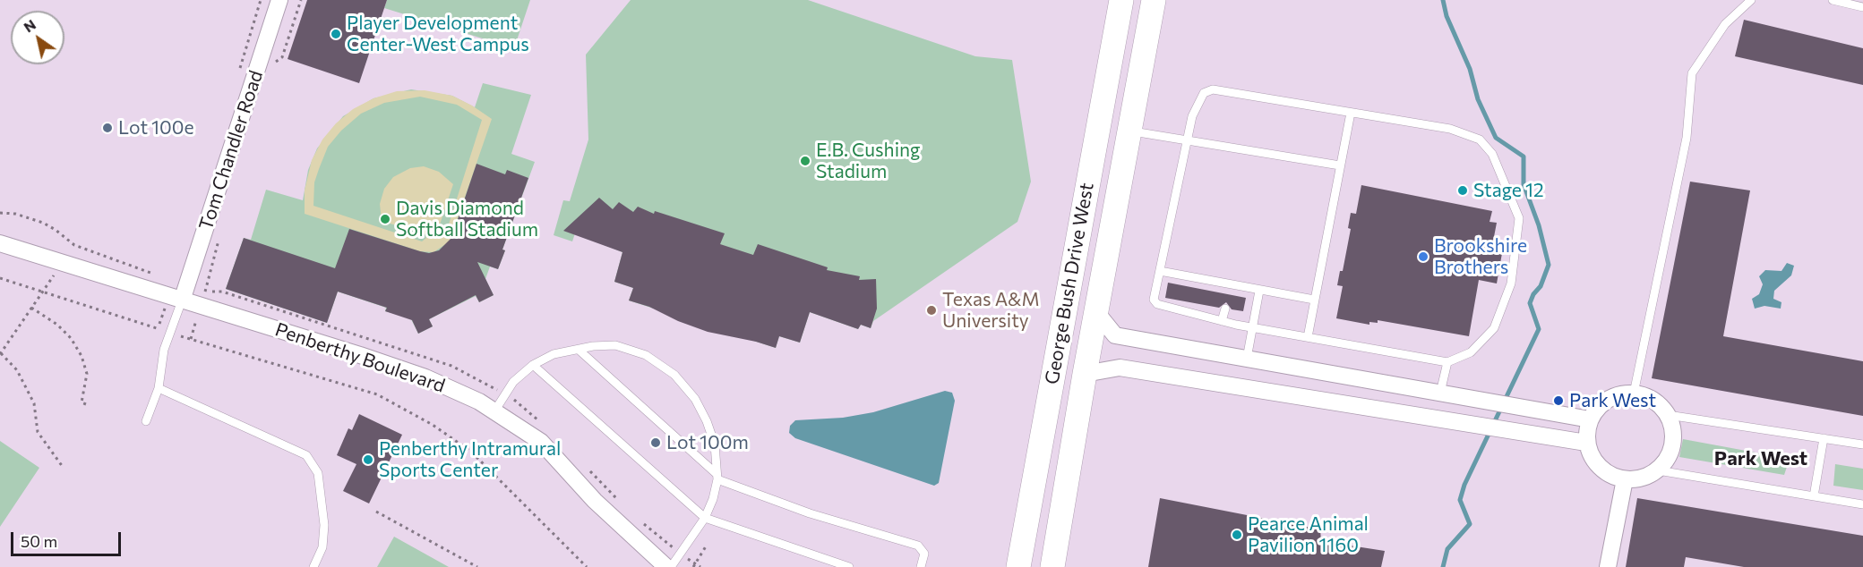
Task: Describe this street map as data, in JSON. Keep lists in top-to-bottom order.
{
  "streets": {
    "main road": ["George Bush Drive West"],
    "street": ["Tom Chandler Road", "Penberthy Boulevard"]
  },
  "crossings": [
    ["Tom Chandler Road", "Penberthy Boulevard"]
  ],
  "districts": ["Park West"],
  "places": [
    "Player Development Center-West Campus",
    "Lot 100e",
    "E.B. Cushing Stadium",
    "Stage 12",
    "Davis Diamond Softball Stadium",
    "Brookshire Brothers",
    "Texas A&M University",
    "Park West",
    "Lot 100m",
    "Penberthy Intramural Sports Center",
    "Pearce Animal Pavilion 1160"
  ],
  "scale_bar": "50 m",
  "north": "top left"
}
